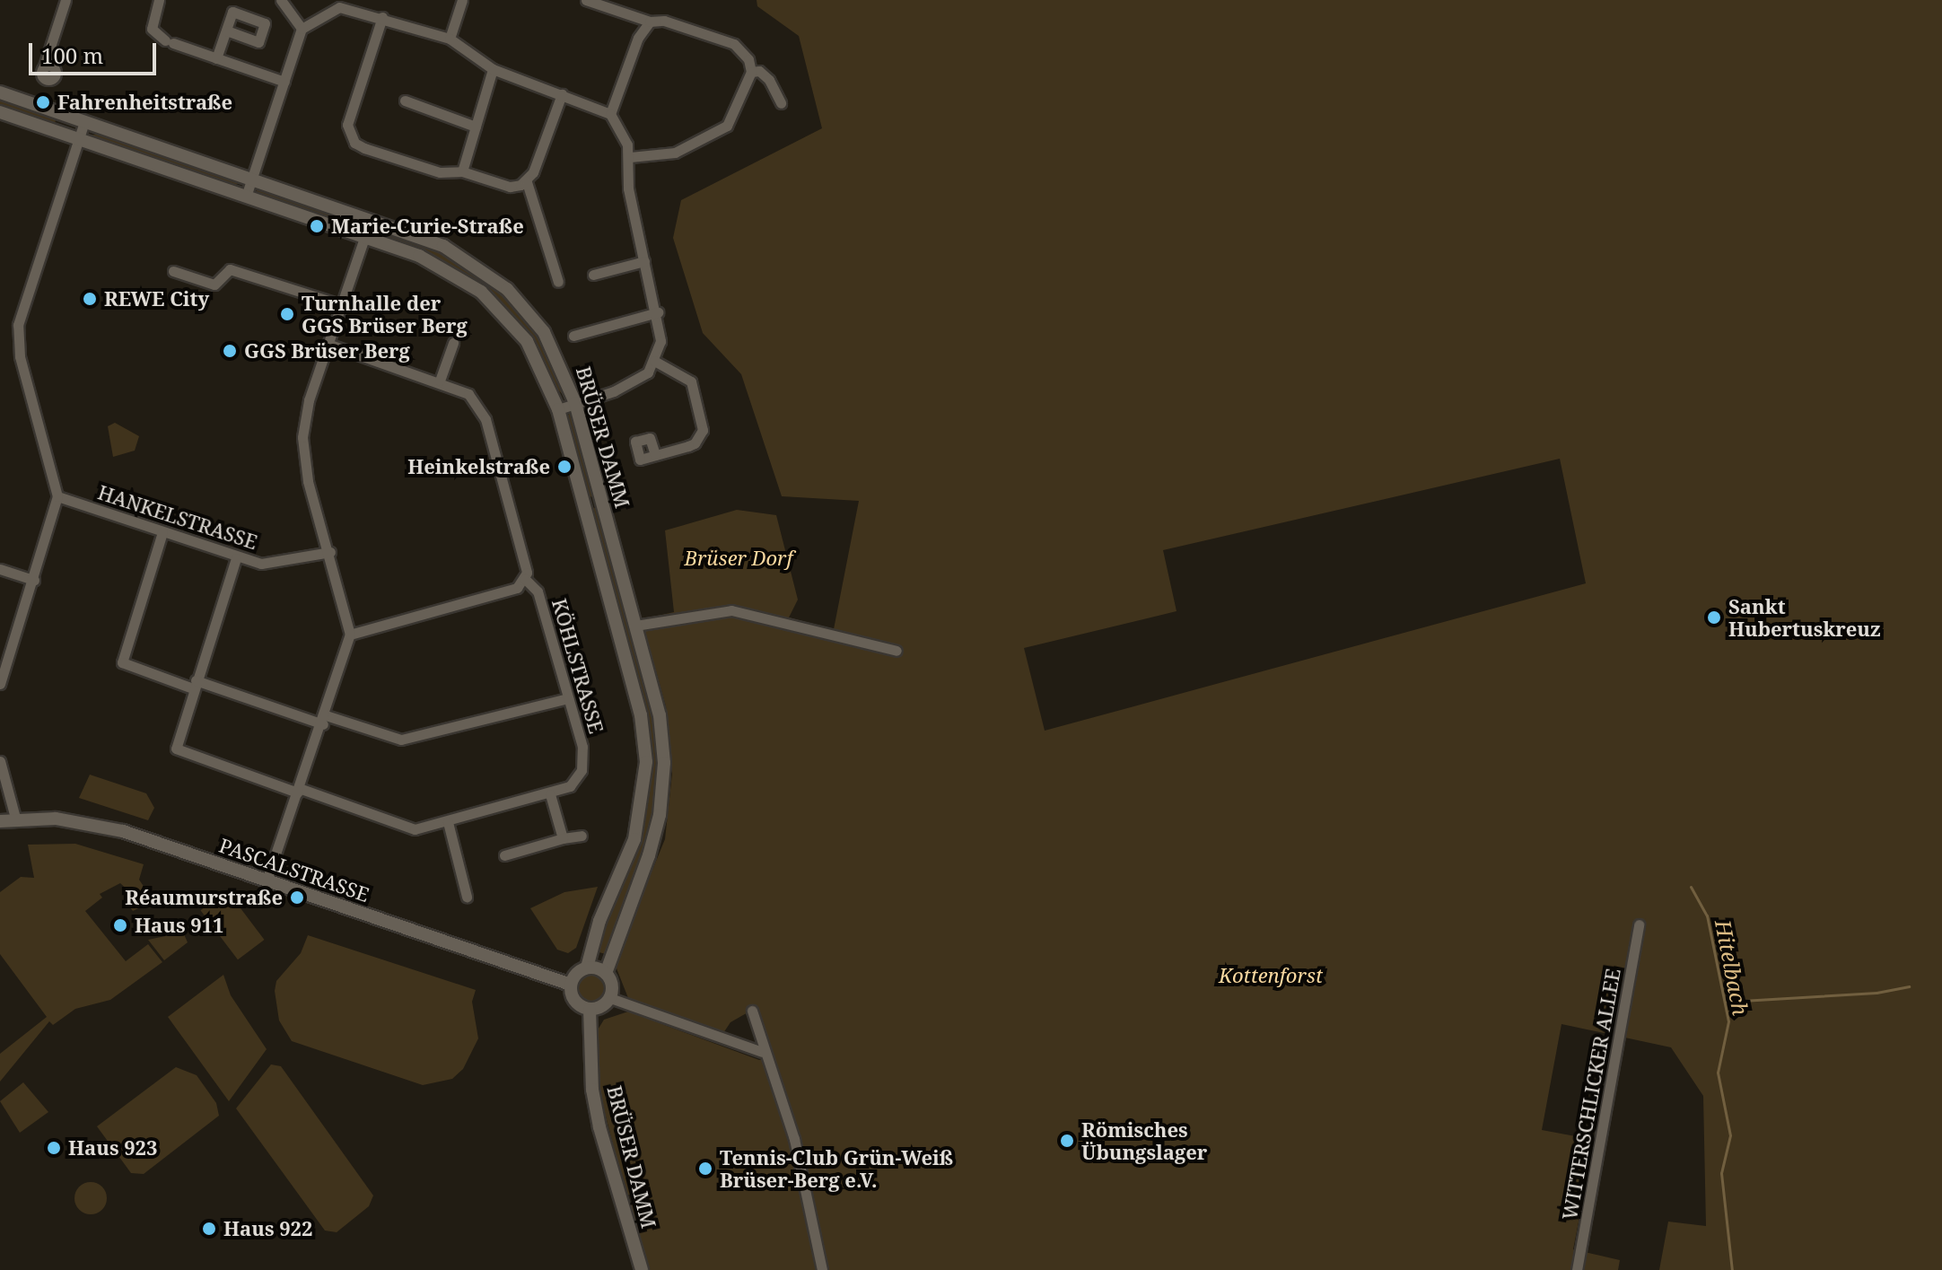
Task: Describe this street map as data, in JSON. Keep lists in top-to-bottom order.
{
  "streets": {
    "street": [
      "BRÜSER DAMM",
      "HANKELSTRASSE",
      "KÖHLSTRASSE",
      "PASCALSTRASSE",
      "WITTERSCHLICKER ALLEE"
    ]
  },
  "crossings": [
    ["BRÜSER DAMM", "PASCALSTRASSE"]
  ],
  "water": ["Hitelbach"],
  "parks": ["Brüser Dorf", "Kottenforst"],
  "places": [
    "Fahrenheitstraße",
    "Marie-Curie-Straße",
    "REWE City",
    "Turnhalle der GGS Brüser Berg",
    "GGS Brüser Berg",
    "Heinkelstraße",
    "Sankt Hubertuskreuz",
    "Réaumurstraße",
    "Haus 911",
    "Römisches Übungslager",
    "Haus 923",
    "Tennis-Club Grün-Weiß Brüser-Berg e.V.",
    "Haus 922"
  ],
  "scale_bar": "100 m"
}
